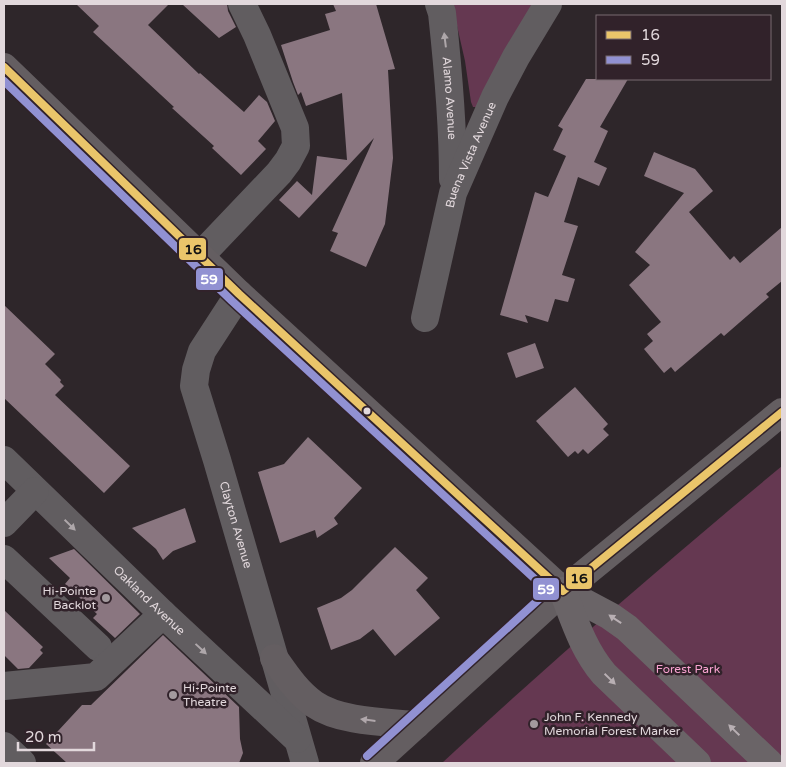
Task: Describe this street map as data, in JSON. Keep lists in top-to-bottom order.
{
  "streets": {
    "street": [
      "Alamo Avenue",
      "Buena Vista Avenue",
      "Clayton Avenue",
      "Oakland Avenue"
    ]
  },
  "crossings": [
    ["Alamo Avenue", "Buena Vista Avenue"],
    ["Clayton Avenue", "Oakland Avenue"]
  ],
  "one_way": ["Alamo Avenue"],
  "parks": ["Forest Park"],
  "places": ["Hi-Pointe Backlot", "Hi-Pointe Theatre", "John F. Kennedy Memorial Forest Marker"],
  "lines": ["transit line 16", "transit line 59"],
  "legend": ["16", "59"],
  "scale_bar": "20 m"
}
